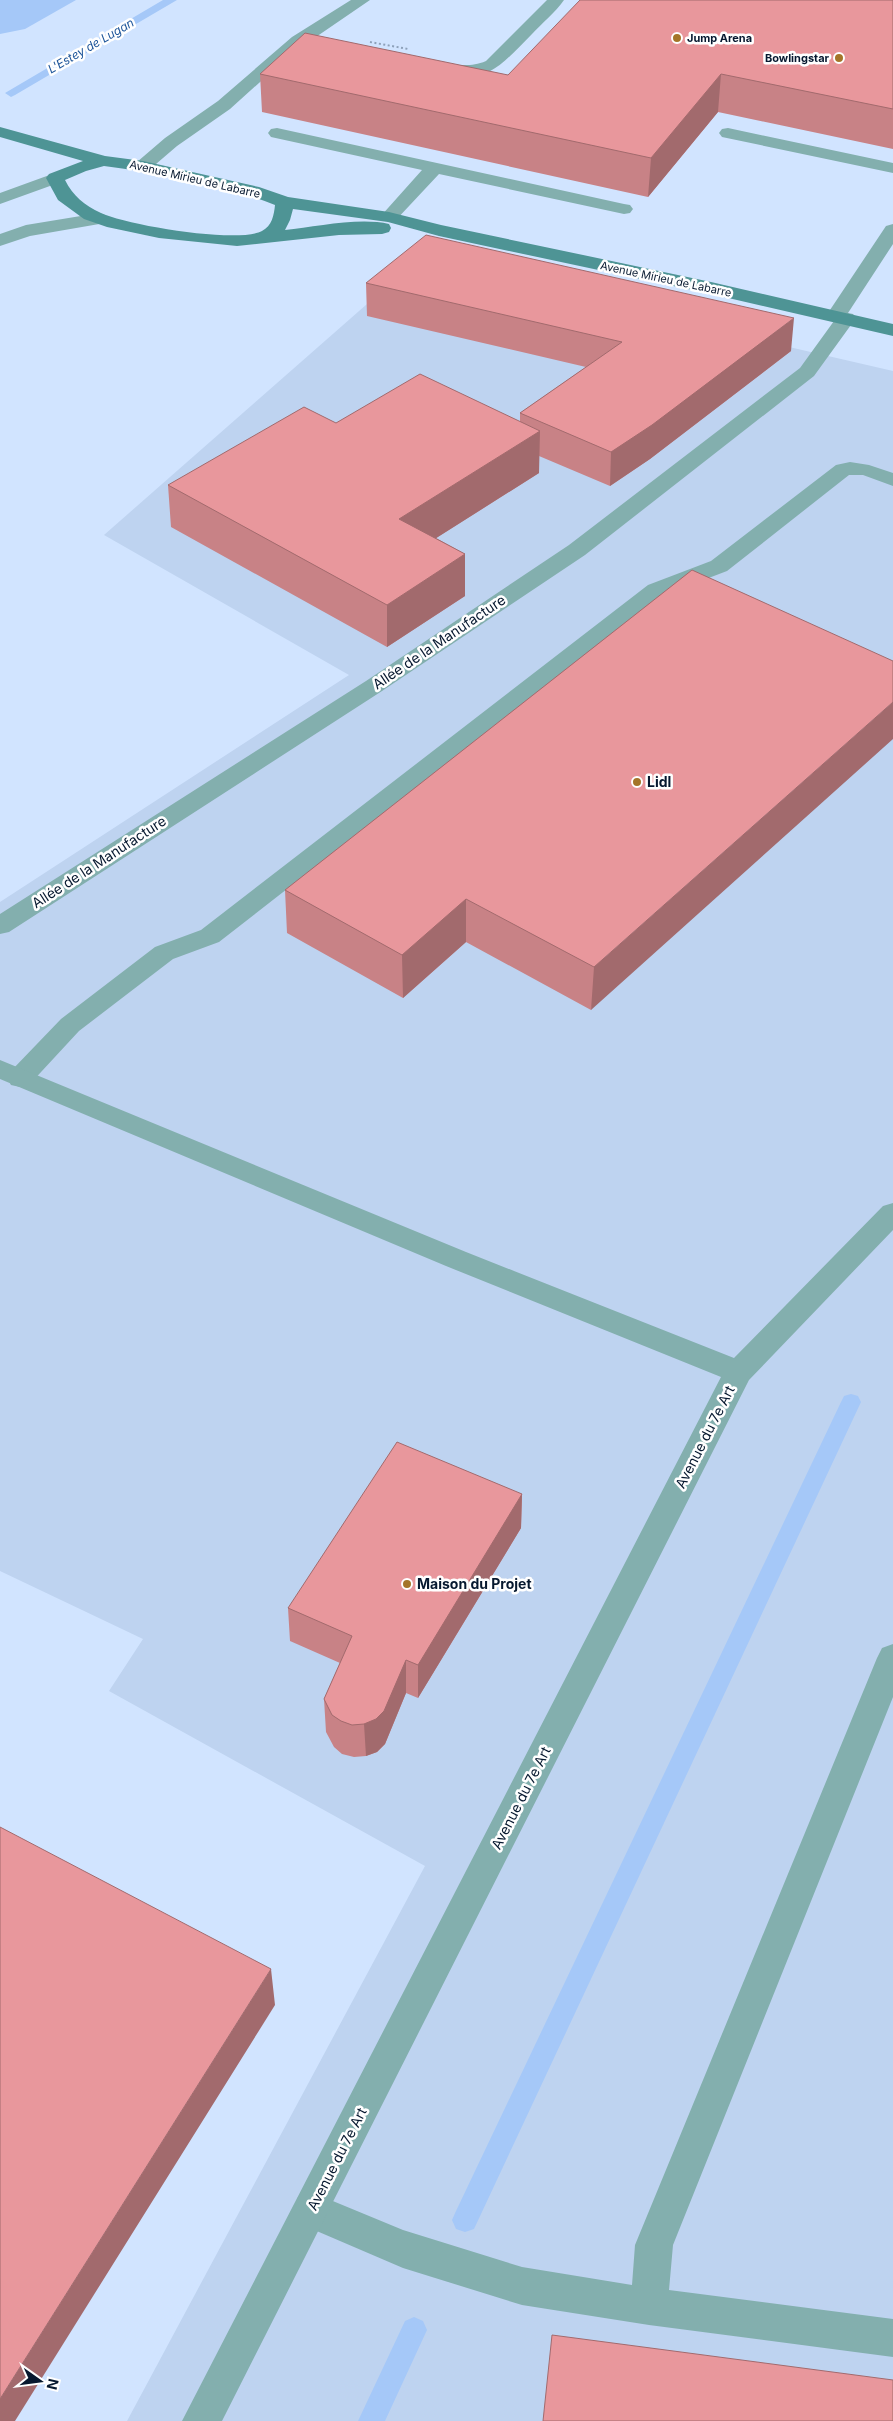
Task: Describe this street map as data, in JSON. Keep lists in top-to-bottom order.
{
  "streets": {
    "main road": ["Avenue Mirieu de Labarre"],
    "street": ["Allée de la Manufacture", "Avenue du 7e Art"]
  },
  "crossings": [
    ["Avenue Mirieu de Labarre", "Allée de la Manufacture"]
  ],
  "water": ["L'Estey de Lugan"],
  "places": [
    "Jump Arena",
    "Bowlingstar",
    "Lidl",
    "Maison du Projet"
  ],
  "north": "right"
}
